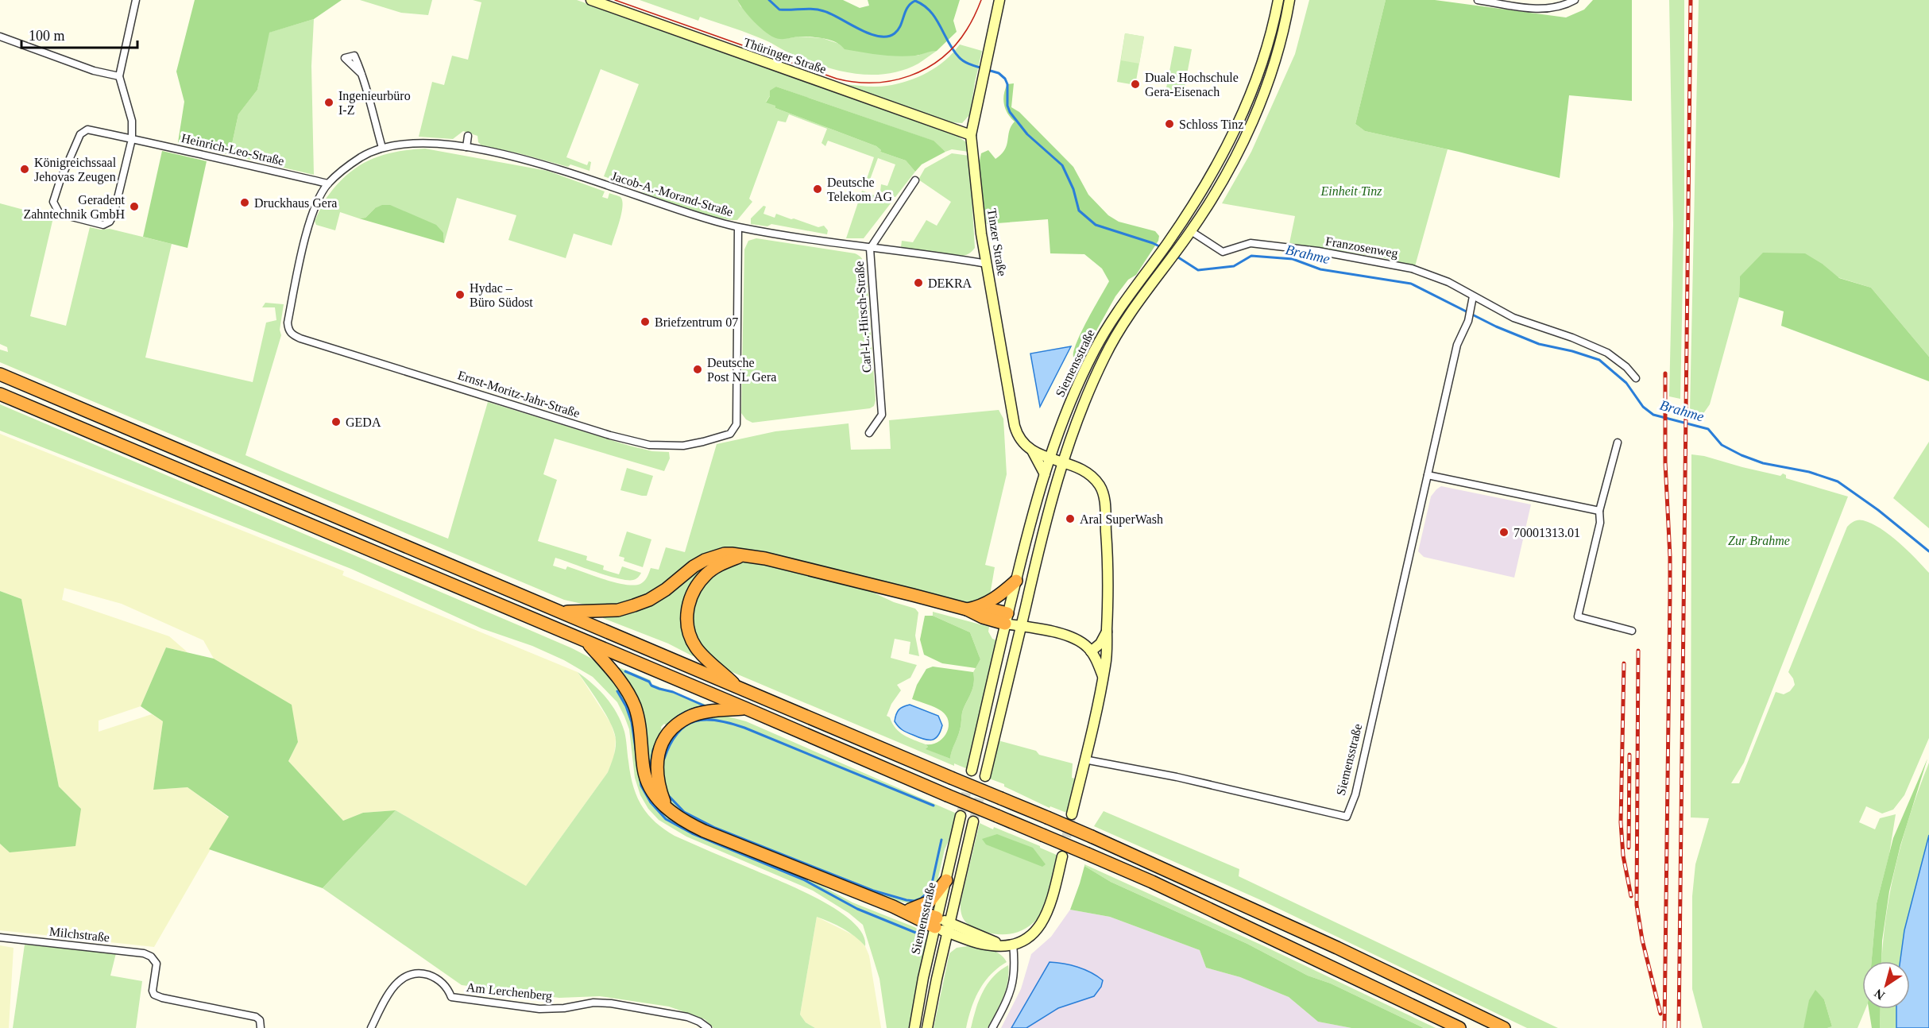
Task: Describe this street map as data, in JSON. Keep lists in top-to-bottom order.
{
  "streets": {
    "main road": ["Thüringer Straße", "Tinzer Straße", "Siemensstraße"],
    "street": [
      "Heinrich-Leo-Straße",
      "Jacob-A.-Morand-Straße",
      "Franzosenweg",
      "Carl-L.-Hirsch-Straße",
      "Ernst-Moritz-Jahr-Straße",
      "Milchstraße",
      "Am Lerchenberg"
    ]
  },
  "crossings": [
    ["Thüringer Straße", "Tinzer Straße"],
    ["Heinrich-Leo-Straße", "Jacob-A.-Morand-Straße"],
    ["Jacob-A.-Morand-Straße", "Tinzer Straße"],
    ["Jacob-A.-Morand-Straße", "Carl-L.-Hirsch-Straße"],
    ["Jacob-A.-Morand-Straße", "Ernst-Moritz-Jahr-Straße"],
    ["Tinzer Straße", "Siemensstraße"],
    ["Franzosenweg", "Siemensstraße"]
  ],
  "water": ["Brahme"],
  "parks": ["Einheit Tinz", "Zur Brahme"],
  "places": [
    "Duale Hochschule Gera-Eisenach",
    "Ingenieurbüro I-Z",
    "Schloss Tinz",
    "Königreichssaal Jehovas Zeugen",
    "Deutsche Telekom AG",
    "Druckhaus Gera",
    "Geradent Zahntechnik GmbH",
    "DEKRA",
    "Hydac – Büro Südost",
    "Briefzentrum 07",
    "Deutsche Post NL Gera",
    "GEDA",
    "Aral SuperWash",
    "70001313.01"
  ],
  "scale_bar": "100 m",
  "north": "bottom left"
}
